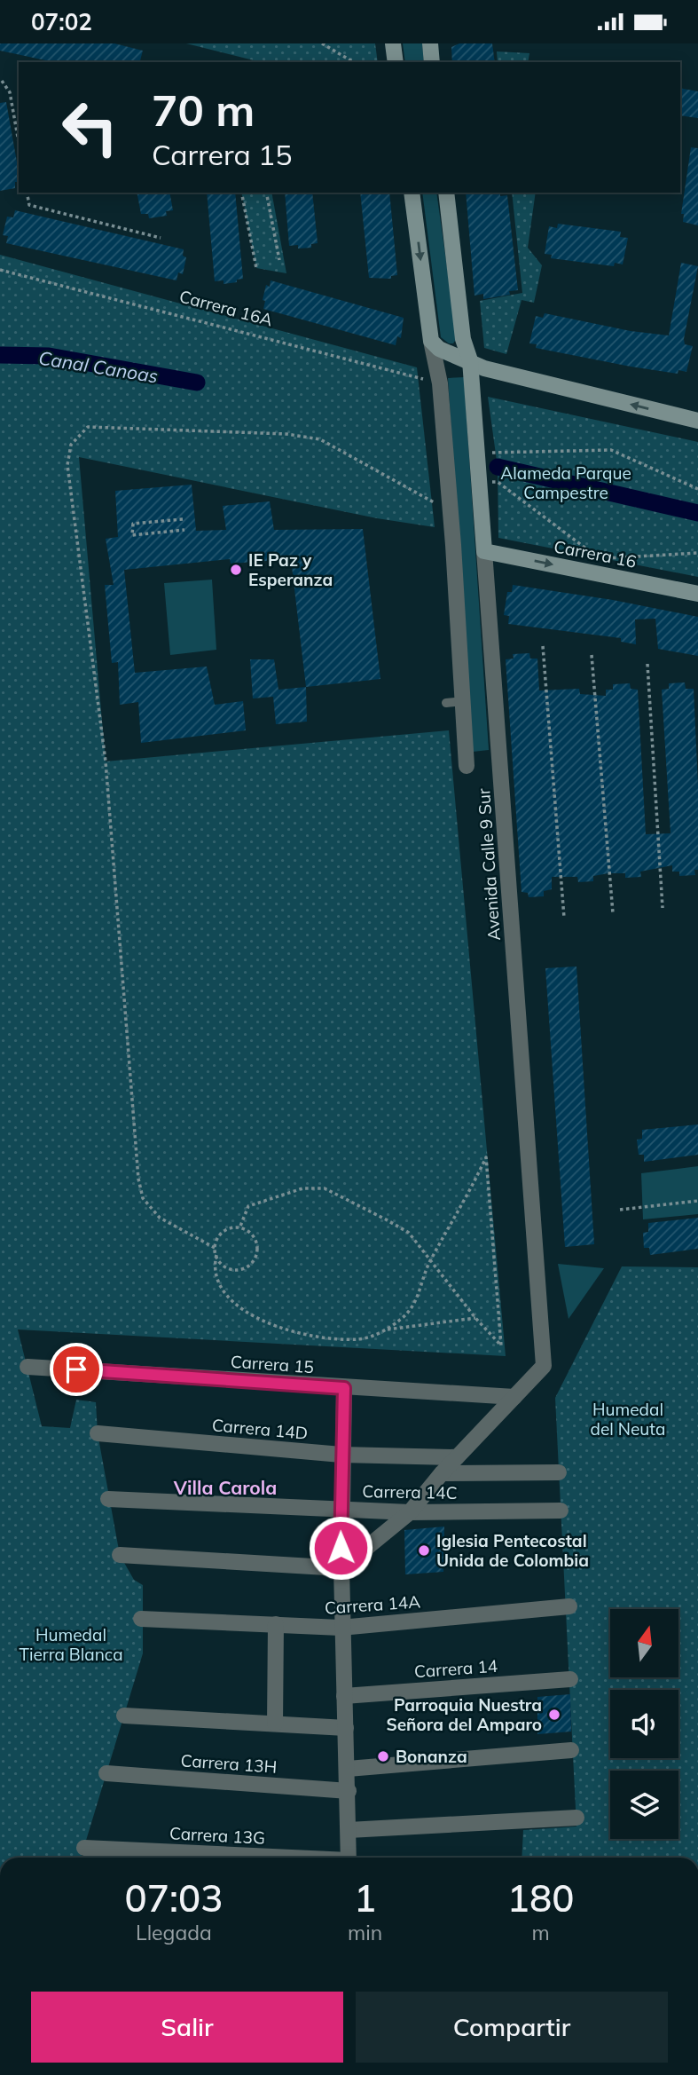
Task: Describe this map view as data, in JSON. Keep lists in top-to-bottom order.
{
  "streets": {
    "main road": ["Carrera 16", "Avenida Calle 9 Sur"],
    "street": [
      "Carrera 15",
      "Carrera 14D",
      "Carrera 14C",
      "Carrera 14A",
      "Carrera 14",
      "Carrera 13H",
      "Carrera 13G"
    ],
    "path": ["Carrera 16A"]
  },
  "crossings": [
    ["Carrera 16", "Avenida Calle 9 Sur"],
    ["Avenida Calle 9 Sur", "Carrera 15"]
  ],
  "one_way": ["Carrera 16"],
  "districts": ["Villa Carola"],
  "water": ["Canal Canoas"],
  "parks": ["Alameda Parque Campestre", "Humedal del Neuta", "Humedal Tierra Blanca"],
  "places": [
    "IE Paz y Esperanza",
    "Iglesia Pentecostal Unida de Colombia",
    "Parroquia Nuestra Señora del Amparo",
    "Bonanza"
  ],
  "north": "top",
  "page": {
    "status": "07:02",
    "turn": ["70 m", "Carrera 15"],
    "eta": [
      "07:03",
      "Llegada",
      "1",
      "min",
      "180",
      "m"
    ],
    "buttons": ["Salir", "Compartir"]
  }
}
